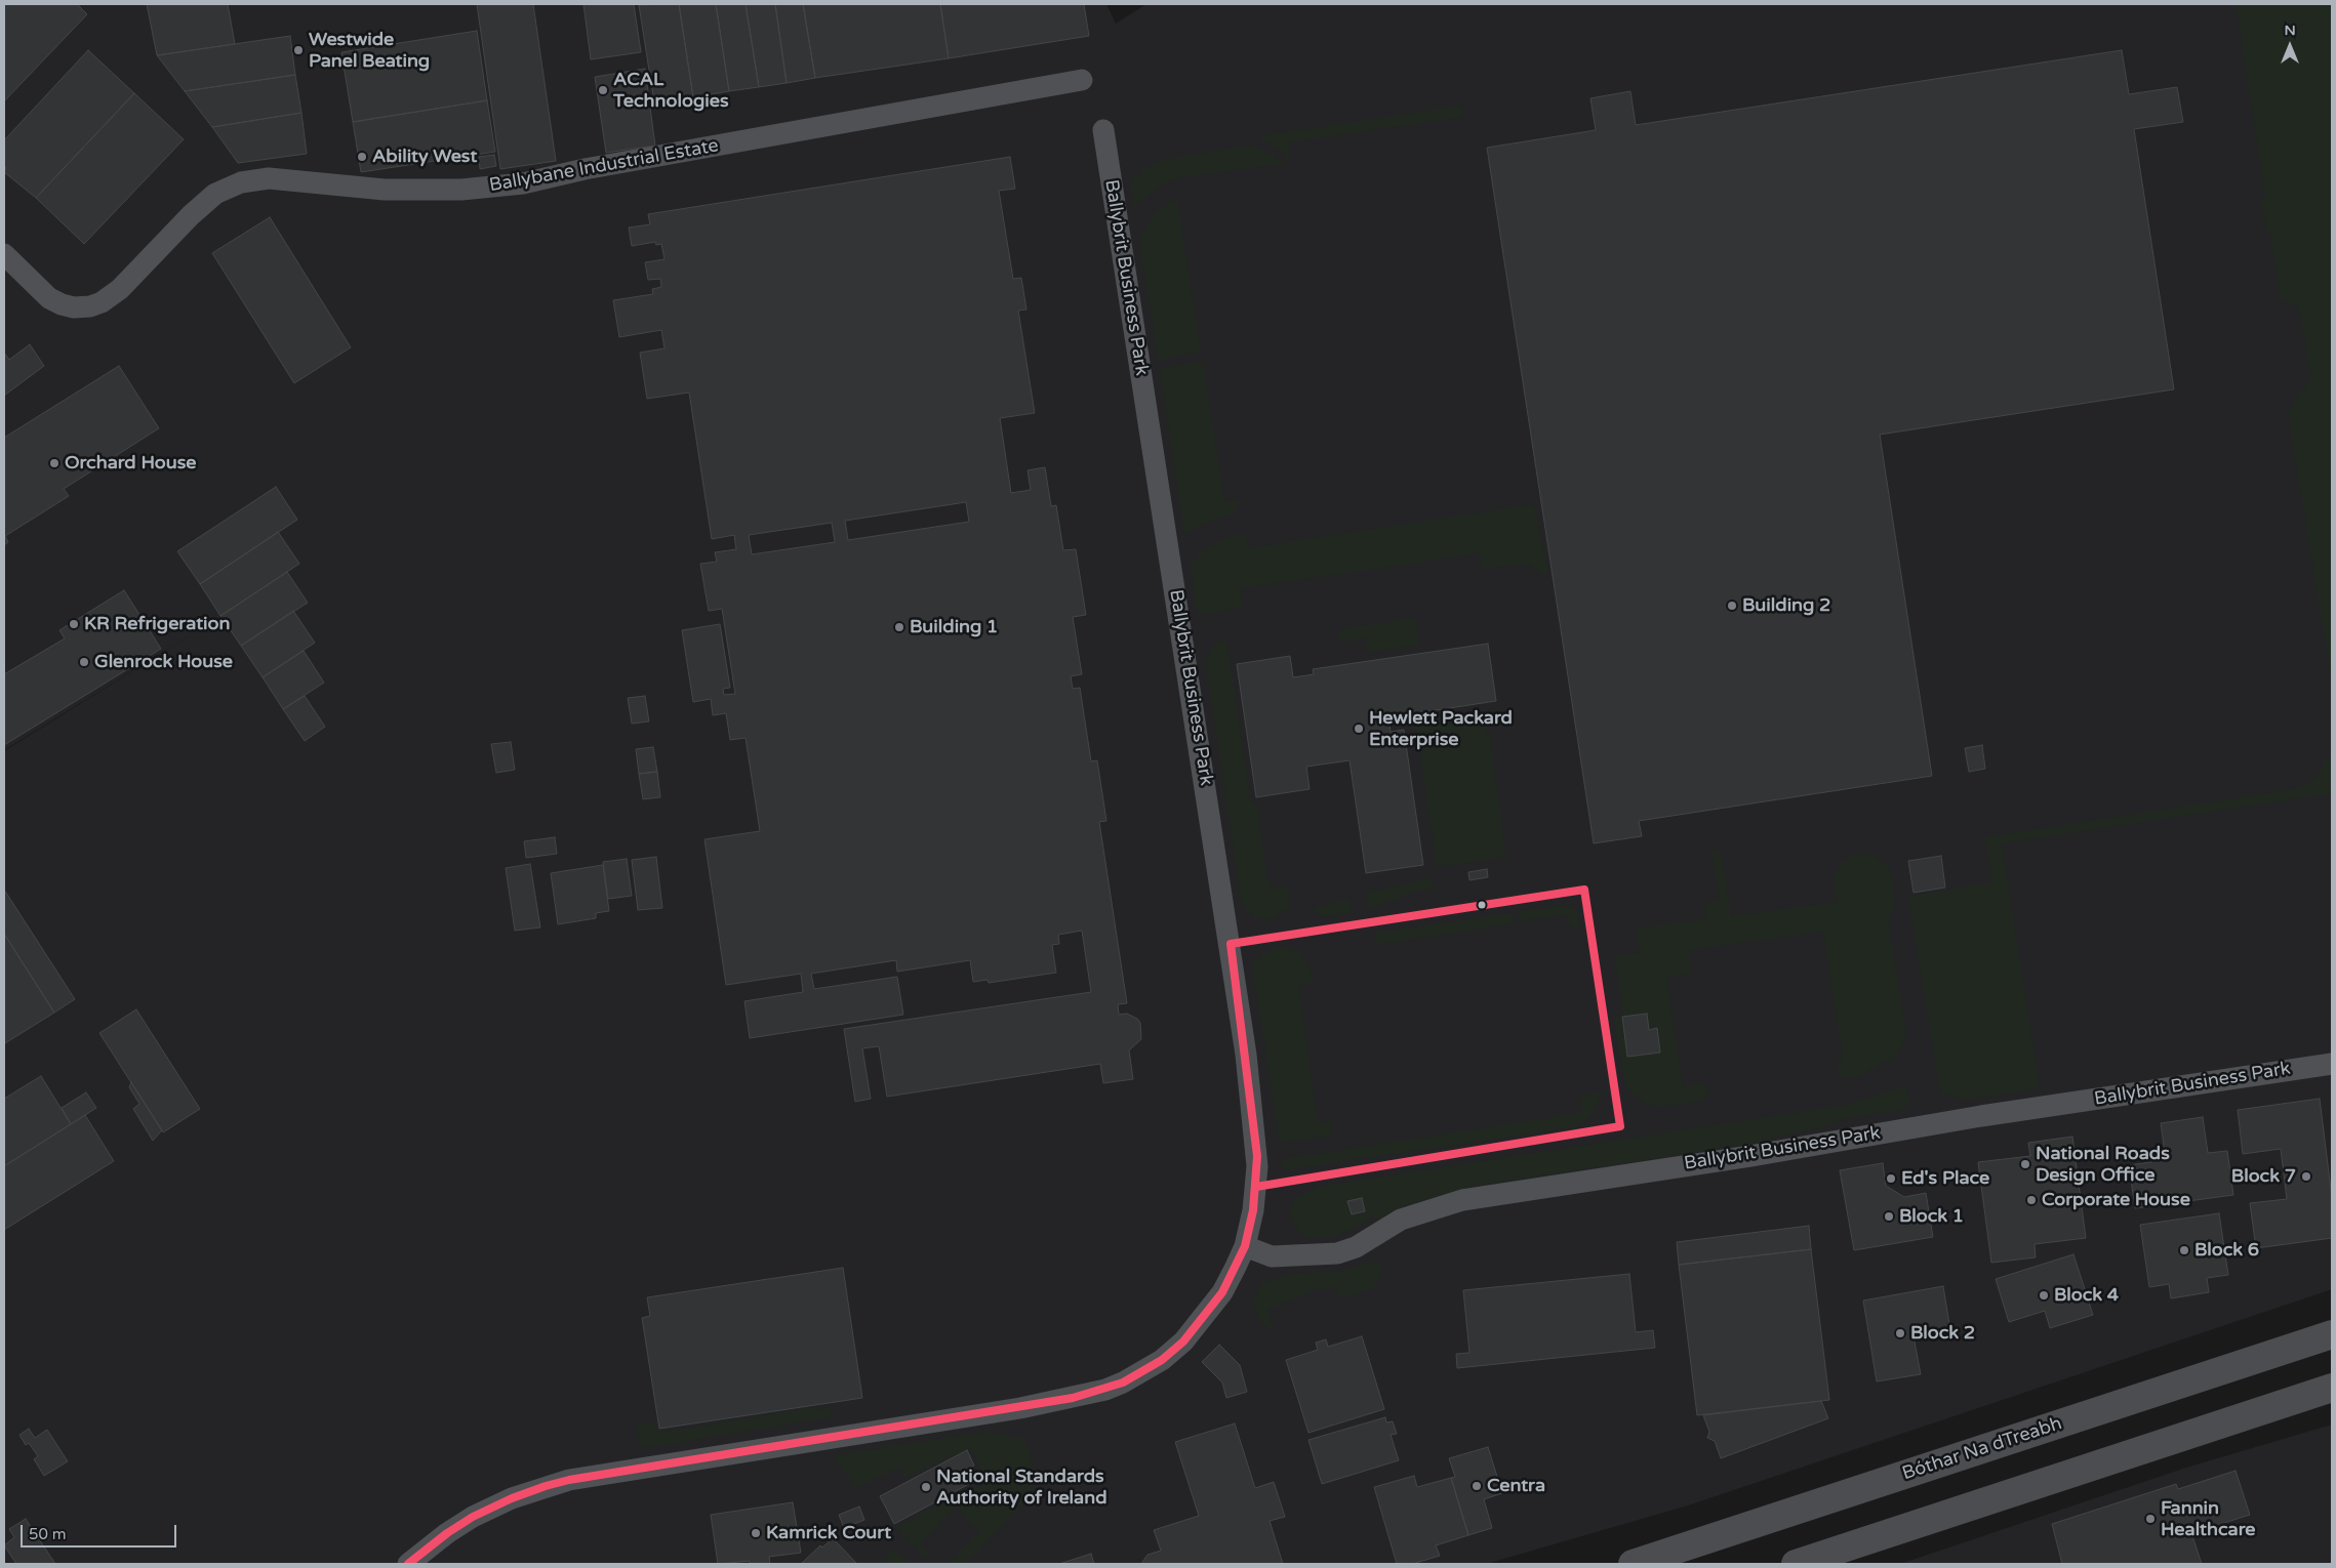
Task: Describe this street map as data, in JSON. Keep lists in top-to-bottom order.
{
  "streets": {
    "highway": ["Bóthar Na dTreabh"],
    "street": ["Ballybane Industrial Estate", "Ballybrit Business Park"]
  },
  "places": [
    "Westwide Panel Beating",
    "ACAL Technologies",
    "Ability West",
    "Orchard House",
    "Building 2",
    "KR Refrigeration",
    "Building 1",
    "Glenrock House",
    "Hewlett Packard Enterprise",
    "National Roads Design Office",
    "Block 7",
    "Ed's Place",
    "Corporate House",
    "Block 1",
    "Block 6",
    "Block 4",
    "Block 2",
    "Centra",
    "National Standards Authority of Ireland",
    "Fannin Healthcare",
    "Kamrick Court"
  ],
  "scale_bar": "50 m",
  "north": "top"
}
